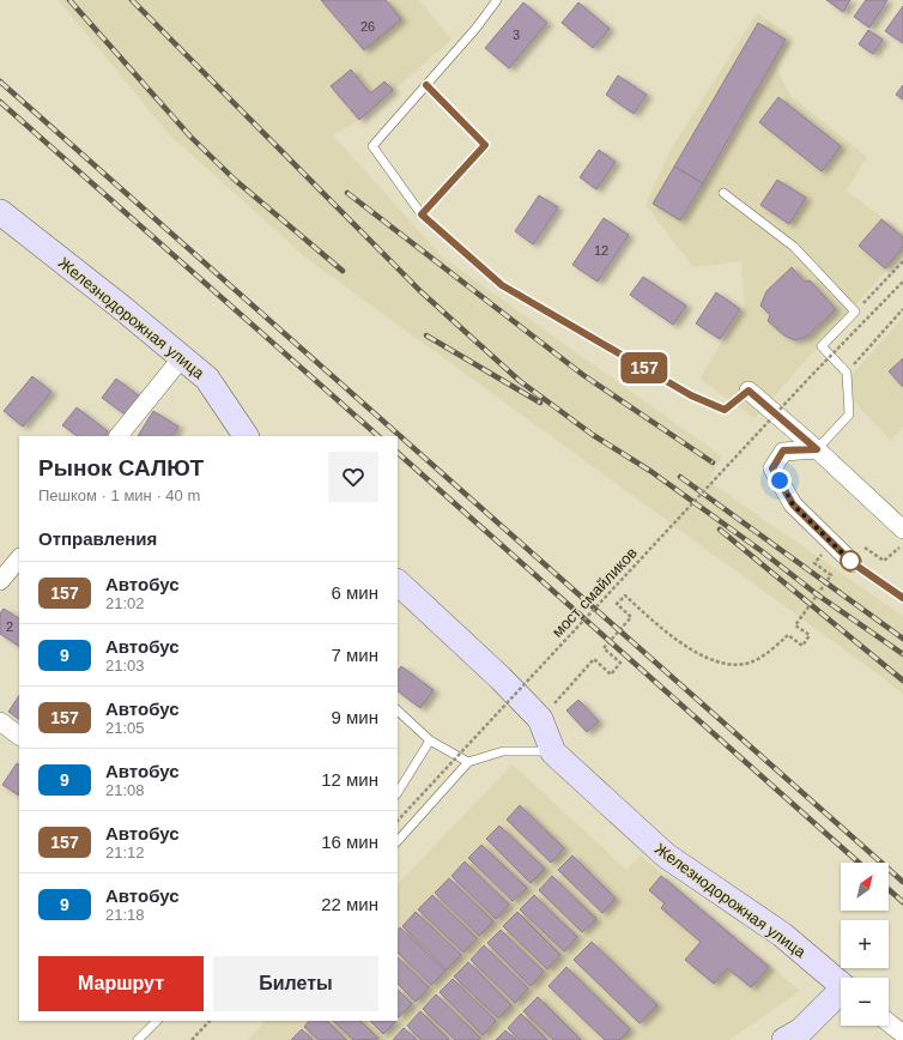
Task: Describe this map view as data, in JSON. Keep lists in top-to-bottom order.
{
  "streets": {
    "street": ["Железнодорожная улица"],
    "path": ["мост смайликов"]
  },
  "lines": ["bus line 157"],
  "house_numbers": [
    "26",
    "3",
    "12",
    "2"
  ],
  "north": "top right",
  "page": {
    "on_map": "157",
    "heading": [
      ["Рынок САЛЮТ", "Пешком · 1 мин · 40 m"],
      "Отправления"
    ],
    "list": [
      {
        "mark": "157",
        "name": "Автобус",
        "note": "21:02",
        "value": "6 мин"
      },
      {
        "mark": "9",
        "name": "Автобус",
        "note": "21:03",
        "value": "7 мин"
      },
      {
        "mark": "157",
        "name": "Автобус",
        "note": "21:05",
        "value": "9 мин"
      },
      {
        "mark": "9",
        "name": "Автобус",
        "note": "21:08",
        "value": "12 мин"
      },
      {
        "mark": "157",
        "name": "Автобус",
        "note": "21:12",
        "value": "16 мин"
      },
      {
        "mark": "9",
        "name": "Автобус",
        "note": "21:18",
        "value": "22 мин"
      }
    ],
    "map_buttons": ["+", "−"],
    "buttons": ["Маршрут", "Билеты"]
  }
}
